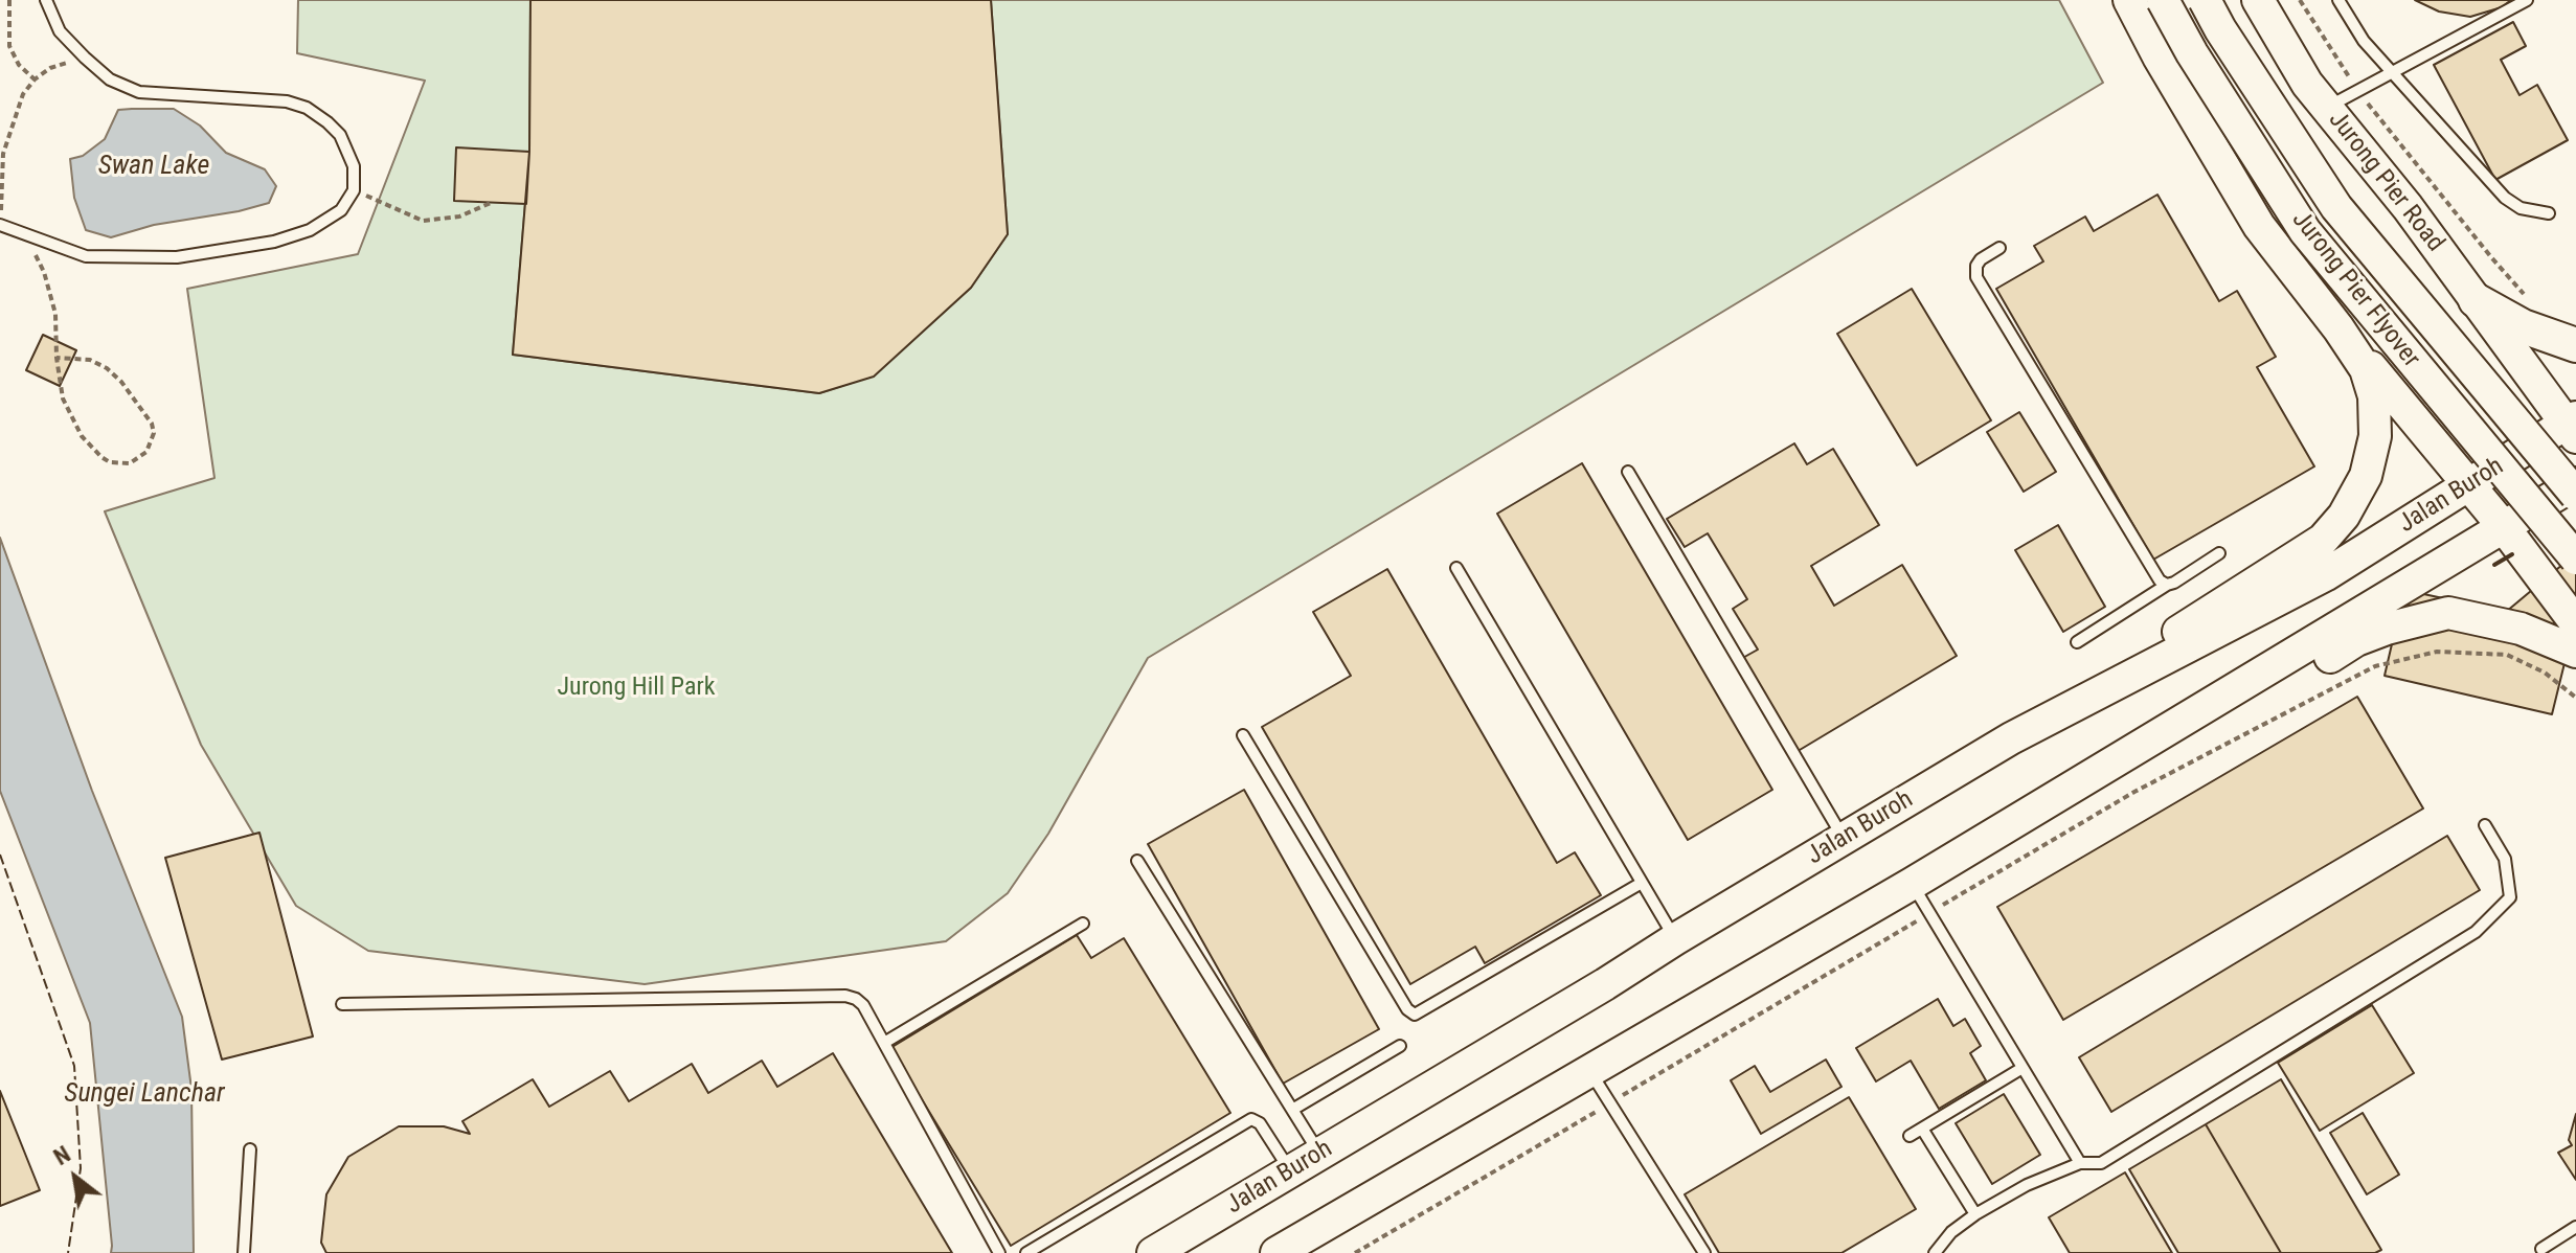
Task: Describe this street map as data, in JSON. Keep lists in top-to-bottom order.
{
  "streets": {
    "main road": ["Jurong Pier Road", "Jurong Pier Flyover", "Jalan Buroh"]
  },
  "crossings": [
    ["Jurong Pier Road", "Jalan Buroh"]
  ],
  "water": ["Swan Lake", "Sungei Lanchar"],
  "parks": ["Jurong Hill Park"],
  "north": "top left"
}
